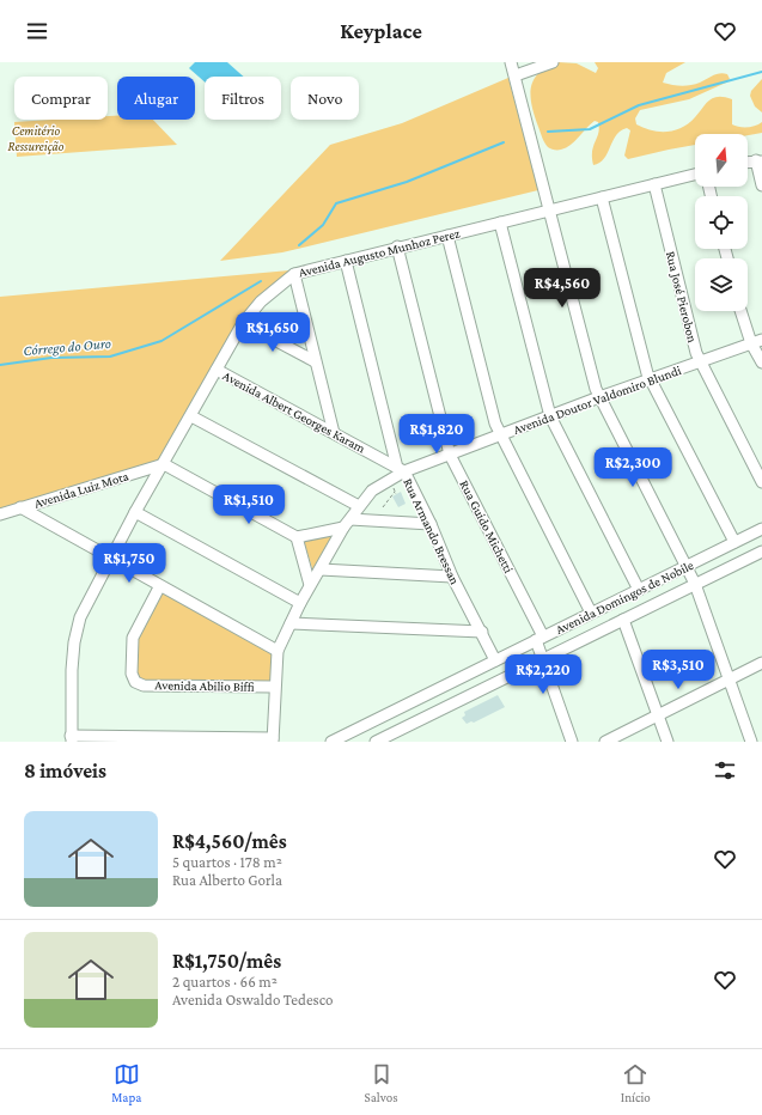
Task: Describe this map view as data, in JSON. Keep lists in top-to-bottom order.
{
  "streets": {
    "street": [
      "Avenida Augusto Munhoz Perez",
      "Rua José Pierobon",
      "Avenida Doutor Valdomiro Blundi",
      "Avenida Albert Georges Karam",
      "Avenida Luiz Mota",
      "Rua Guido Michetti",
      "Rua Armando Bressan",
      "Avenida Domingos de Nobile",
      "Avenida Abilio Biffi"
    ]
  },
  "crossings": [
    ["Avenida Augusto Munhoz Perez", "Rua José Pierobon"],
    ["Avenida Augusto Munhoz Perez", "Avenida Albert Georges Karam"],
    ["Avenida Augusto Munhoz Perez", "Avenida Luiz Mota"],
    ["Avenida Augusto Munhoz Perez", "Rua Guido Michetti"],
    ["Avenida Augusto Munhoz Perez", "Rua Armando Bressan"],
    ["Rua José Pierobon", "Avenida Doutor Valdomiro Blundi"],
    ["Avenida Doutor Valdomiro Blundi", "Avenida Albert Georges Karam"],
    ["Avenida Doutor Valdomiro Blundi", "Rua Guido Michetti"],
    ["Avenida Doutor Valdomiro Blundi", "Rua Armando Bressan"],
    ["Avenida Doutor Valdomiro Blundi", "Avenida Abilio Biffi"],
    ["Avenida Albert Georges Karam", "Rua Armando Bressan"],
    ["Rua Guido Michetti", "Avenida Domingos de Nobile"],
    ["Rua Armando Bressan", "Avenida Domingos de Nobile"]
  ],
  "water": ["Córrego do Ouro"],
  "parks": ["Cemitério Ressureição"],
  "north": "top",
  "page": {
    "header": "Keyplace",
    "chip": [
      "Comprar",
      "Alugar",
      "Filtros",
      "Novo"
    ],
    "price": [
      "R$4,560",
      "R$1,650",
      "R$1,820",
      "R$2,300",
      "R$1,510",
      "R$1,750",
      "R$3,510",
      "R$2,220"
    ],
    "heading": "8 imóveis",
    "list": [
      {
        "name": "R$4,560/mês",
        "note": "5 quartos · 178 m² · Rua Alberto Gorla"
      },
      {
        "name": "R$1,750/mês",
        "note": "2 quartos · 66 m² · Avenida Oswaldo Tedesco"
      }
    ],
    "tabs": ["Mapa", "Salvos", "Início"]
  }
}
